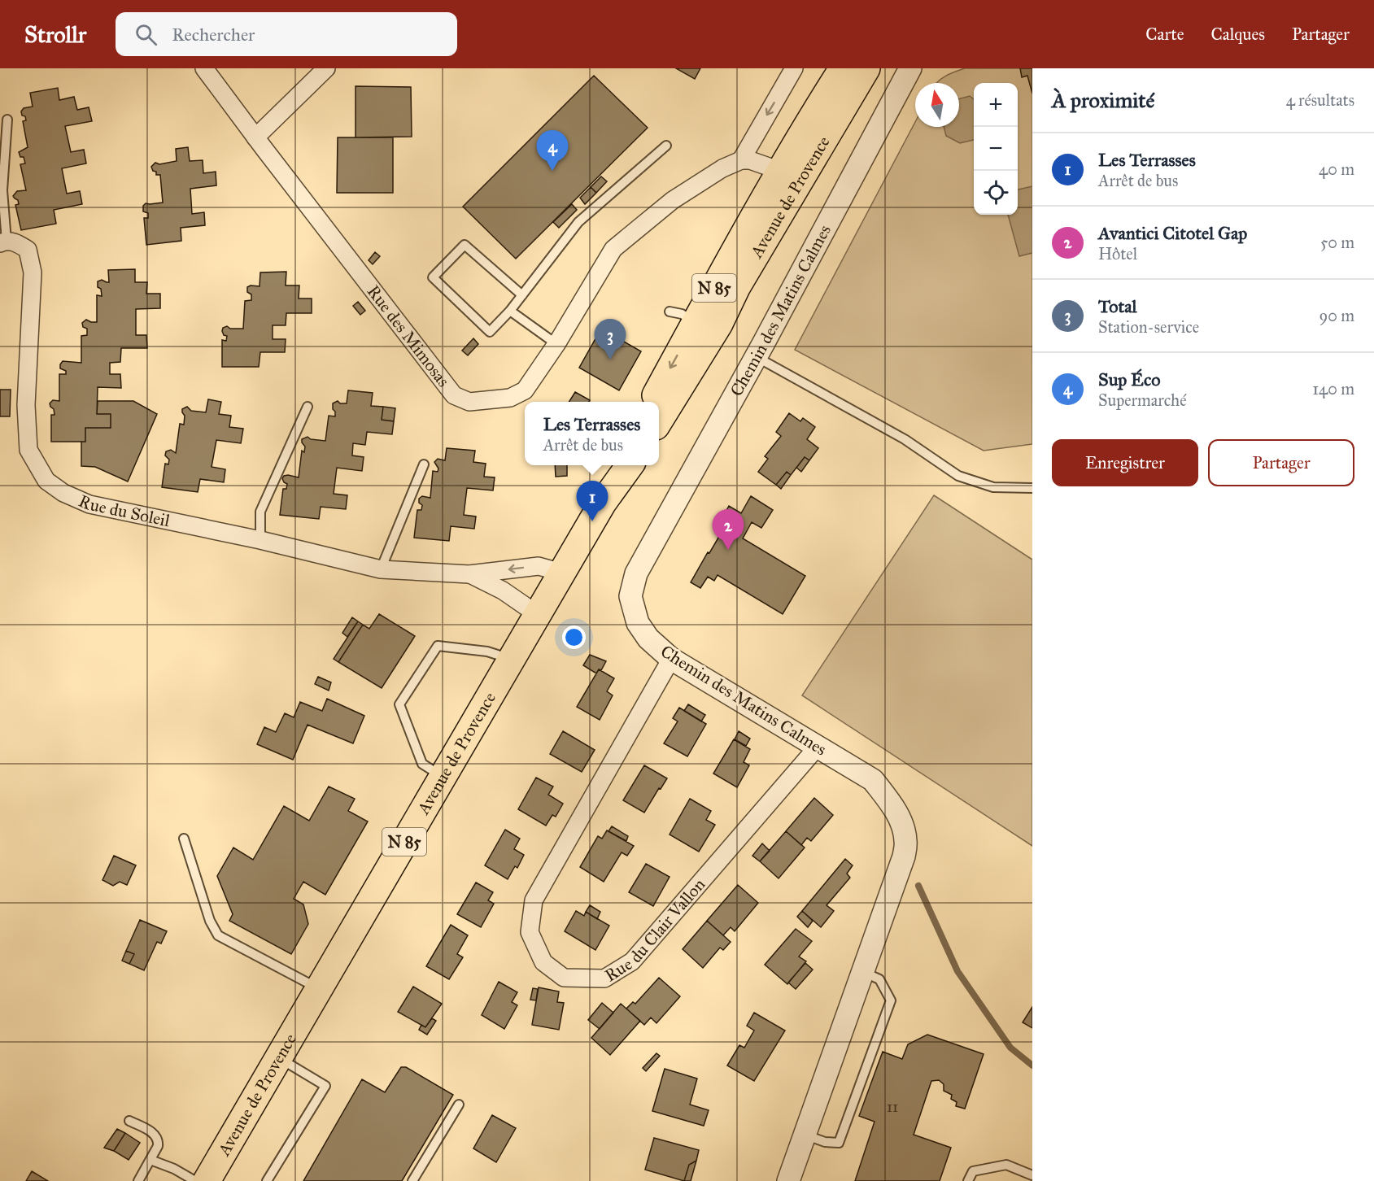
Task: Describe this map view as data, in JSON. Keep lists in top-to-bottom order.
{
  "streets": {
    "main road": ["Avenue de Provence", "N 85"],
    "street": [
      "Chemin des Matins Calmes",
      "Rue des Mimosas",
      "Rue du Soleil",
      "Rue du Clair Vallon"
    ]
  },
  "crossings": [
    ["Avenue de Provence", "Rue du Soleil"],
    ["Chemin des Matins Calmes", "Rue du Clair Vallon"]
  ],
  "house_numbers": ["11"],
  "north": "top",
  "page": {
    "header": "Strollr",
    "search": "Rechercher",
    "nav": ["Carte", "Calques", "Partager"],
    "heading": ["À proximité", "4 résultats"],
    "map_buttons": ["+", "−"],
    "pins": [
      "4",
      "3",
      "1",
      "2"
    ],
    "list": [
      {
        "mark": "1",
        "name": "Les Terrasses",
        "note": "Arrêt de bus",
        "value": "40 m"
      },
      {
        "mark": "2",
        "name": "Avantici Citotel Gap",
        "note": "Hôtel",
        "value": "50 m"
      },
      {
        "mark": "3",
        "name": "Total",
        "note": "Station-service",
        "value": "90 m"
      },
      {
        "mark": "4",
        "name": "Sup Éco",
        "note": "Supermarché",
        "value": "140 m"
      }
    ],
    "popup": ["Les Terrasses", "Arrêt de bus"],
    "buttons": ["Enregistrer", "Partager"]
  }
}
